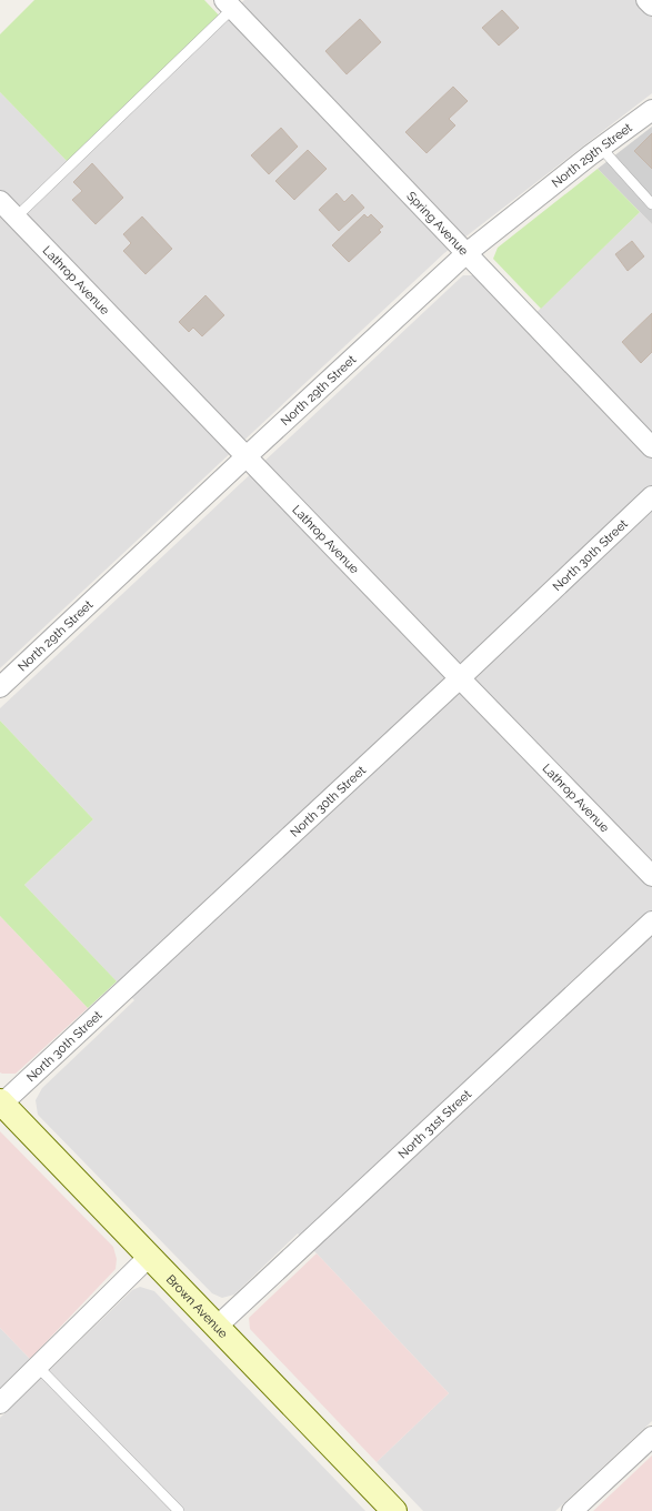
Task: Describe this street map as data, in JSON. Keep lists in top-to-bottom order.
{
  "streets": {
    "main road": ["Brown Avenue"],
    "street": [
      "North 29th Street",
      "Spring Avenue",
      "Lathrop Avenue",
      "North 30th Street",
      "North 31st Street"
    ]
  },
  "crossings": [
    ["North 29th Street", "Spring Avenue"],
    ["North 29th Street", "Lathrop Avenue"],
    ["Lathrop Avenue", "North 30th Street"],
    ["North 30th Street", "Brown Avenue"],
    ["North 31st Street", "Brown Avenue"]
  ]
}
